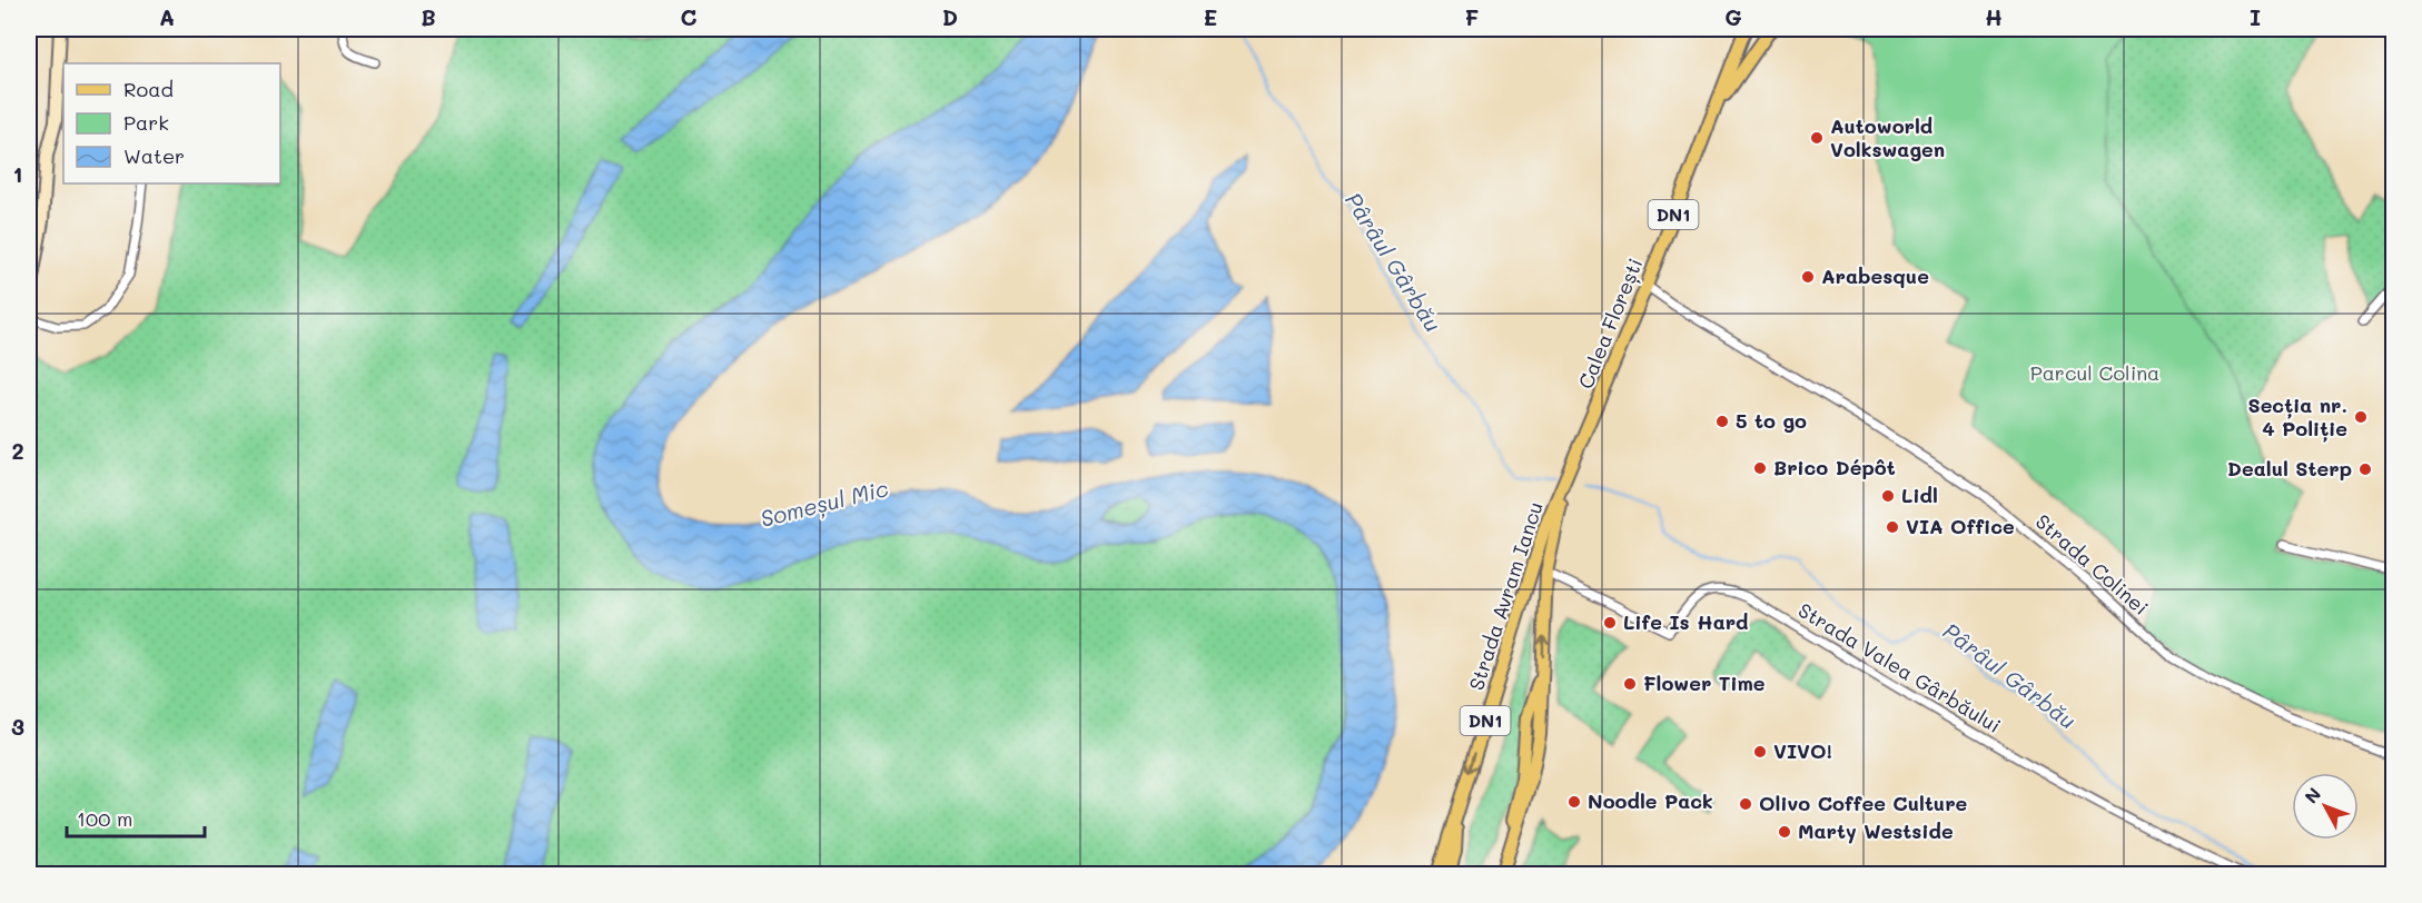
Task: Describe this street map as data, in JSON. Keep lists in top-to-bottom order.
{
  "streets": {
    "main road": ["DN1", "Calea Florești", "Strada Avram Iancu"],
    "street": ["Strada Colinei", "Strada Valea Gârbăului"]
  },
  "crossings": [
    ["Calea Florești", "Strada Colinei"],
    ["Calea Florești", "Strada Avram Iancu"],
    ["Strada Avram Iancu", "Strada Valea Gârbăului"]
  ],
  "water": ["Pârâul Gârbău", "Someșul Mic"],
  "parks": ["Parcul Colina"],
  "places": [
    "Autoworld Volkswagen",
    "Arabesque",
    "Secția nr. 4 Poliție",
    "5 to go",
    "Brico Dépôt",
    "Dealul Sterp",
    "Lidl",
    "VIA Office",
    "Life Is Hard",
    "Flower Time",
    "VIVO!",
    "Noodle Pack",
    "Olivo Coffee Culture",
    "Marty Westside"
  ],
  "legend": ["Road", "Park", "Water"],
  "scale_bar": "100 m",
  "north": "top left",
  "grid": {
    "columns": [
      "A",
      "B",
      "C",
      "D",
      "E",
      "F",
      "G",
      "H",
      "I"
    ],
    "rows": ["1", "2", "3"]
  }
}
